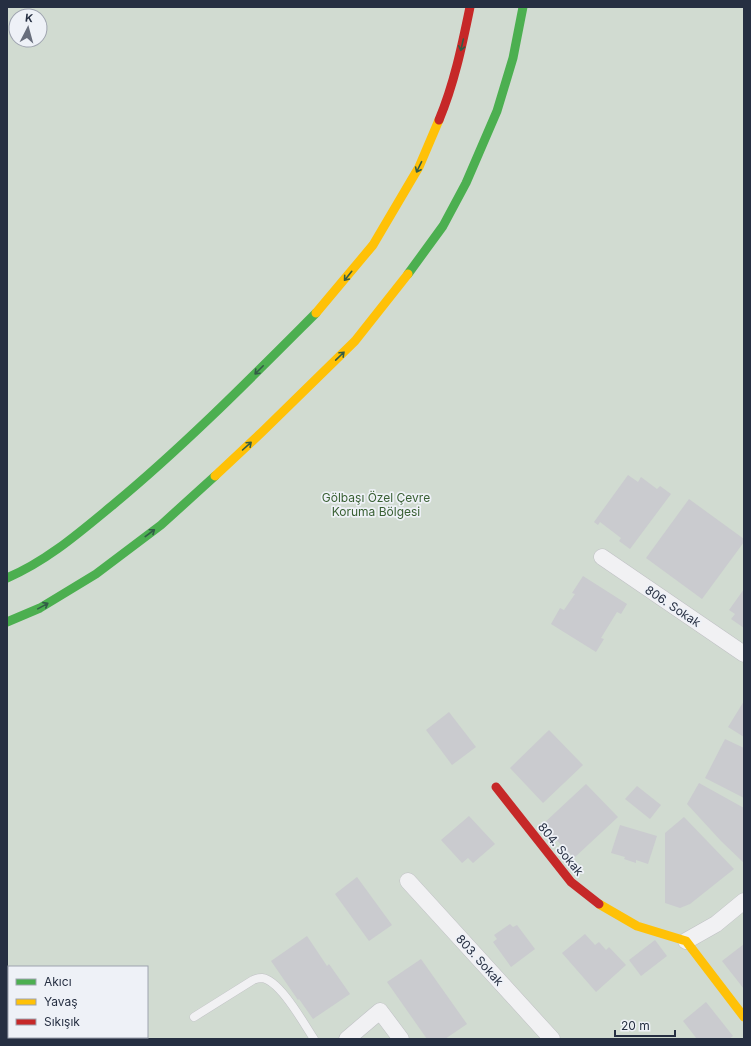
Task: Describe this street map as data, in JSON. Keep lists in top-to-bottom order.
{
  "streets": {
    "main road": ["804. Sokak"],
    "street": ["806. Sokak", "803. Sokak"]
  },
  "parks": ["Gölbaşı Özel Çevre Koruma Bölgesi"],
  "legend": ["Akıcı", "Yavaş", "Sıkışık"],
  "scale_bar": "20 m",
  "north": "top"
}
